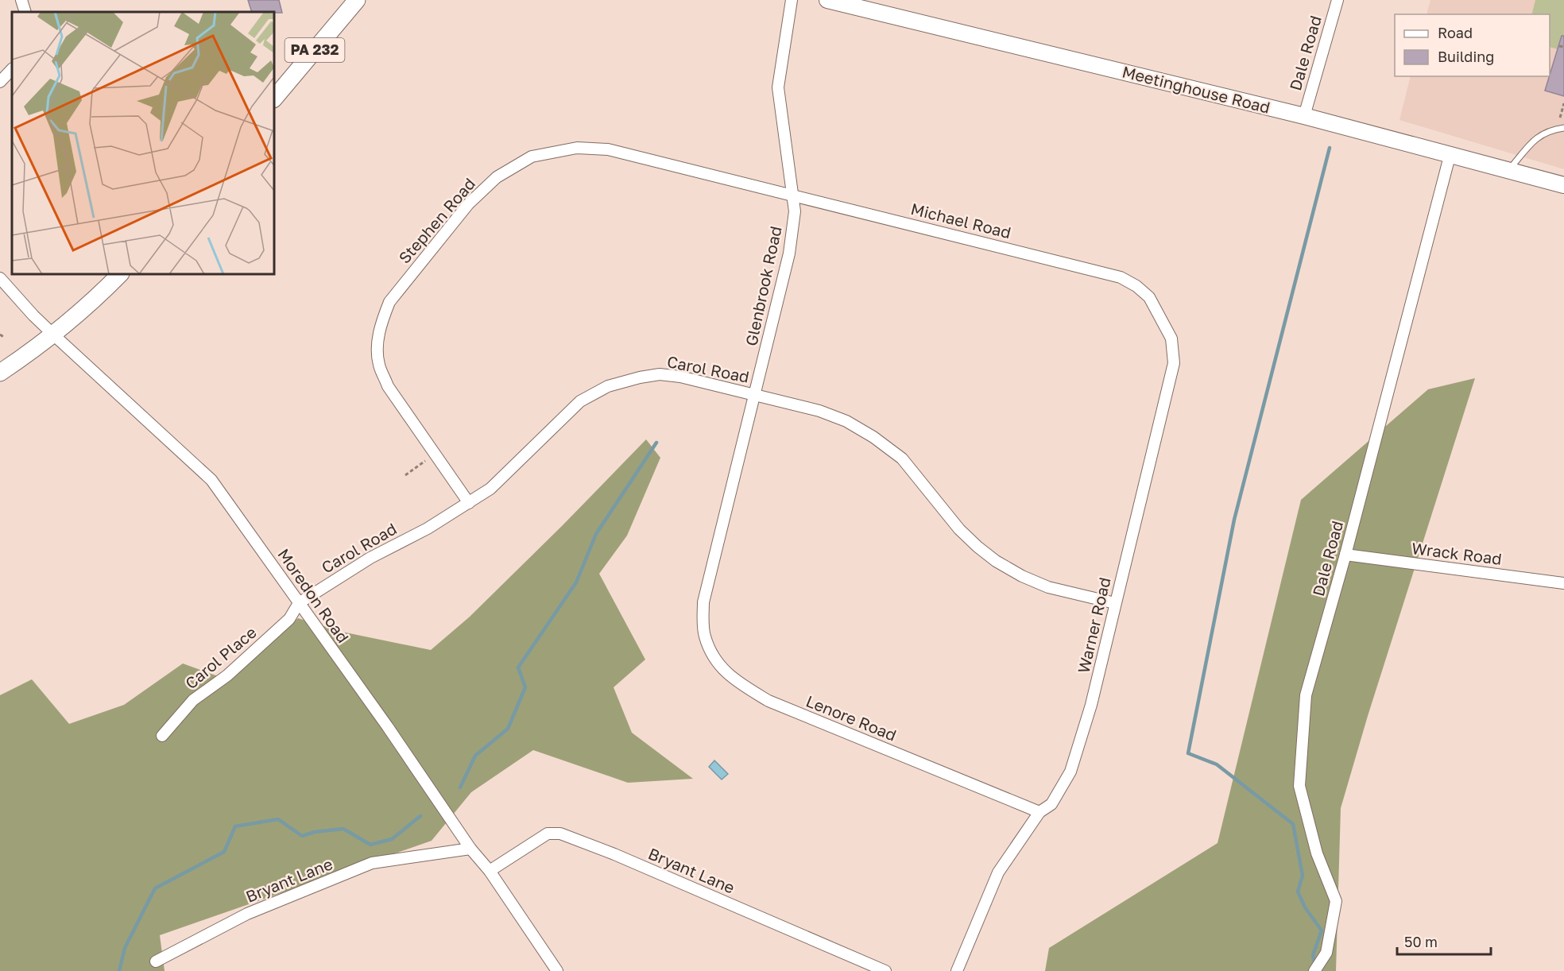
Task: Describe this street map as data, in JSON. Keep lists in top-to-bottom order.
{
  "streets": {
    "main road": ["PA 232"],
    "street": [
      "Dale Road",
      "Meetinghouse Road",
      "Stephen Road",
      "Michael Road",
      "Glenbrook Road",
      "Carol Road",
      "Wrack Road",
      "Moredon Road",
      "Warner Road",
      "Carol Place",
      "Lenore Road",
      "Bryant Lane"
    ]
  },
  "crossings": [
    ["Dale Road", "Meetinghouse Road"],
    ["Dale Road", "Wrack Road"],
    ["Stephen Road", "Michael Road"],
    ["Stephen Road", "Glenbrook Road"],
    ["Stephen Road", "Carol Road"],
    ["Michael Road", "Glenbrook Road"],
    ["Michael Road", "Warner Road"],
    ["Glenbrook Road", "Carol Road"],
    ["Glenbrook Road", "Lenore Road"],
    ["Carol Road", "Moredon Road"],
    ["Carol Road", "Warner Road"],
    ["Carol Road", "Carol Place"],
    ["Moredon Road", "Carol Place"],
    ["Moredon Road", "Bryant Lane"],
    ["Warner Road", "Lenore Road"]
  ],
  "legend": ["Road", "Building"],
  "scale_bar": "50 m"
}
